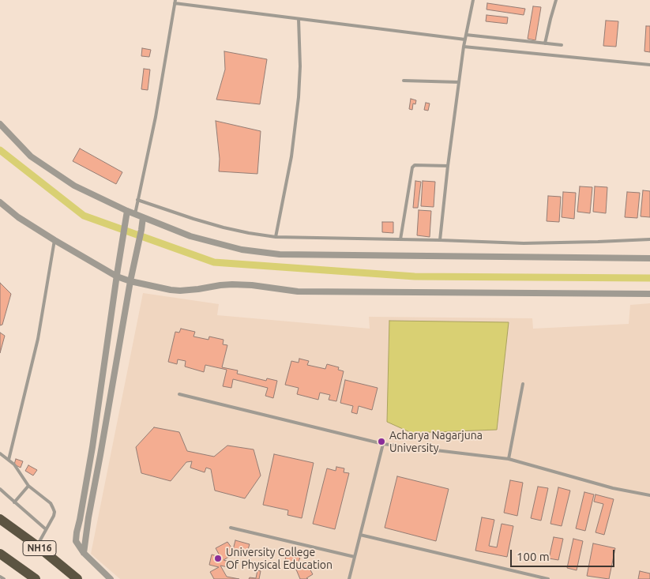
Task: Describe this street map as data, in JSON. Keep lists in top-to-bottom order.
{
  "streets": {
    "highway": ["NH16"]
  },
  "places": ["Acharya Nagarjuna University", "University College Of Physical Education"],
  "scale_bar": "100 m"
}
